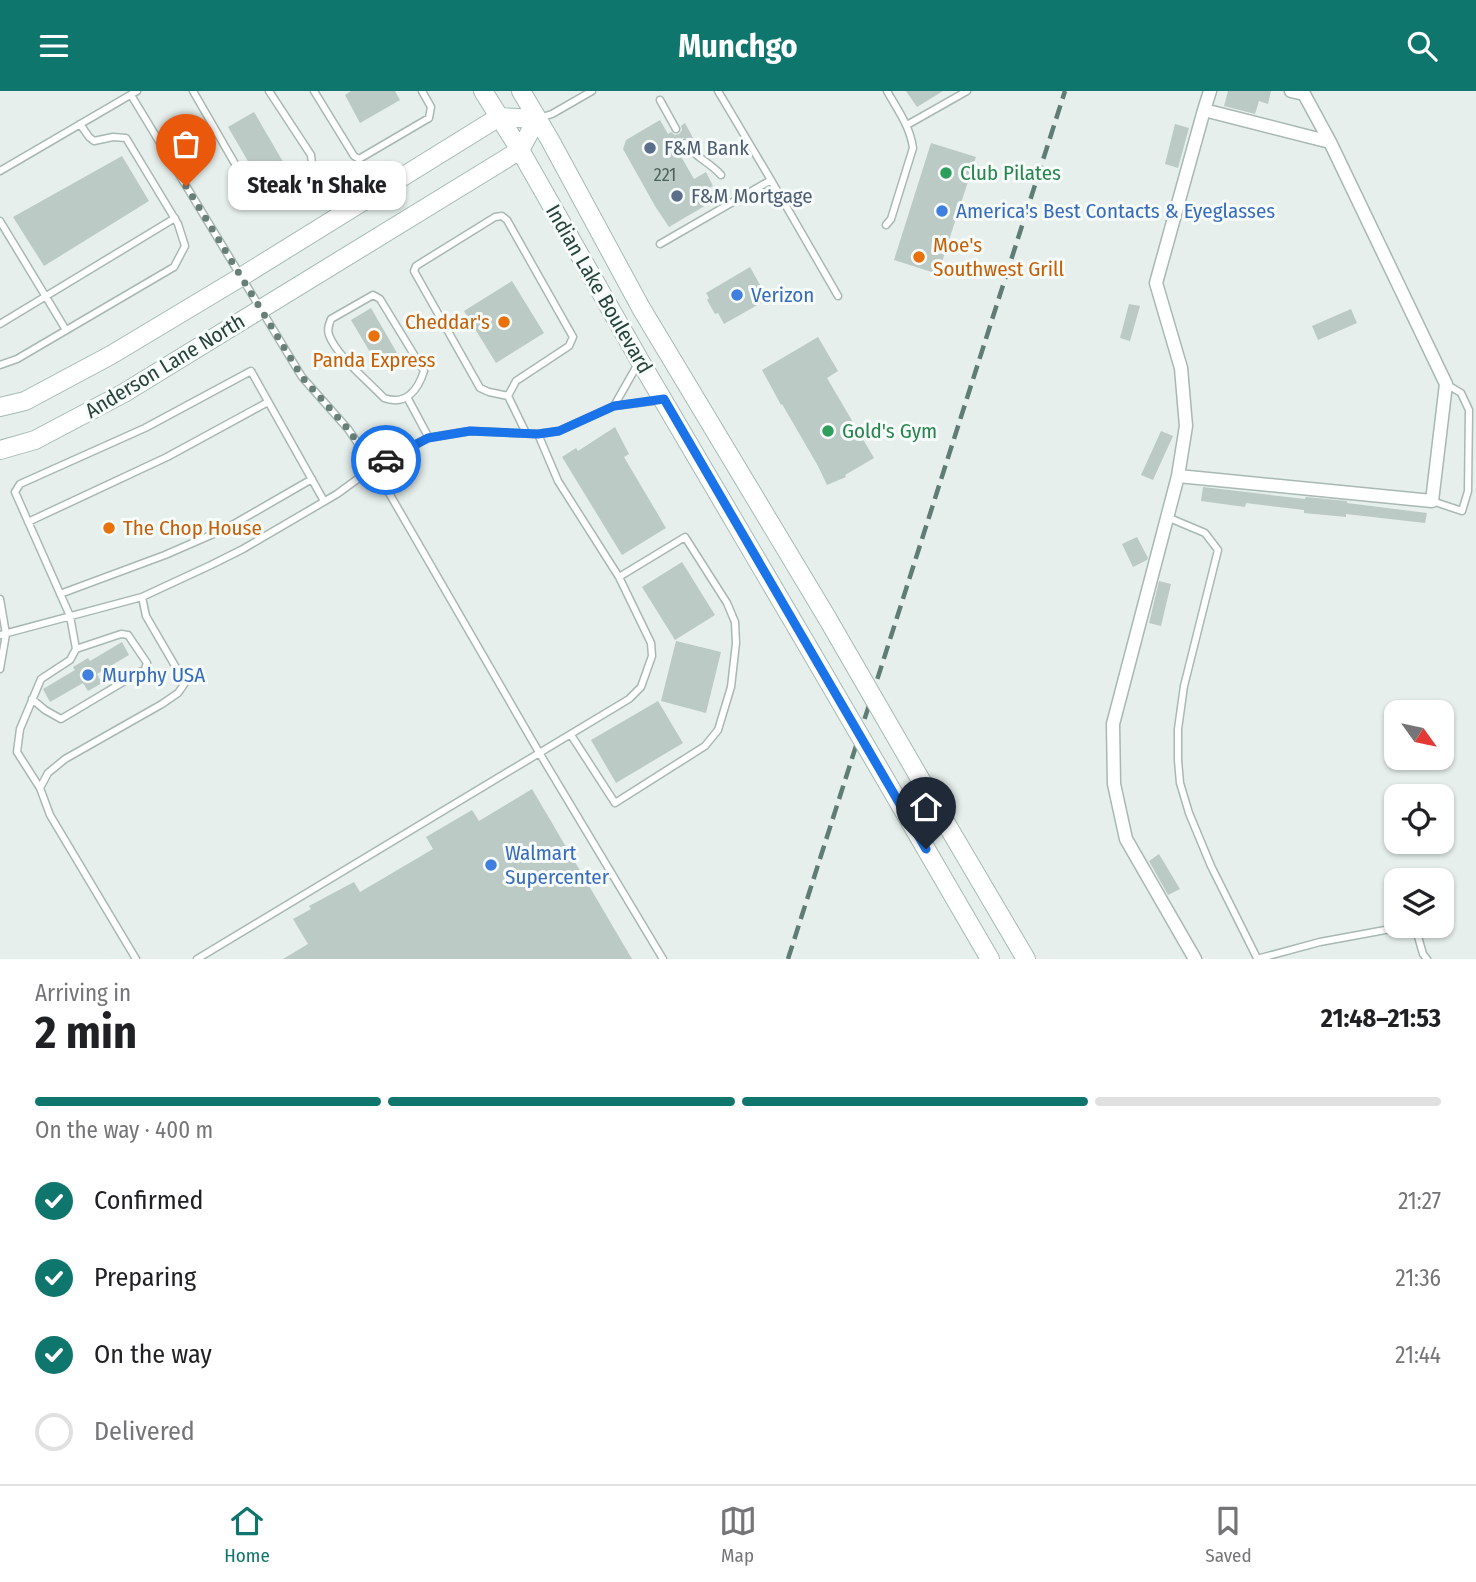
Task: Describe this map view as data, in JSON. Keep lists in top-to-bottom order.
{
  "streets": {
    "main road": ["Indian Lake Boulevard", "Anderson Lane North"]
  },
  "crossings": [
    ["Indian Lake Boulevard", "Anderson Lane North"]
  ],
  "places": [
    "F&M Bank",
    "Club Pilates",
    "Steak 'n Shake",
    "F&M Mortgage",
    "America's Best Contacts & Eyeglasses",
    "Moe's Southwest Grill",
    "Verizon",
    "Cheddar's",
    "Panda Express",
    "Gold's Gym",
    "The Chop House",
    "Murphy USA",
    "Walmart Supercenter"
  ],
  "house_numbers": ["221"],
  "north": "bottom right",
  "page": {
    "header": "Munchgo",
    "bubble": "Steak 'n Shake",
    "heading": ["2 min", "Arriving in", "21:48–21:53"],
    "bar": "On the way · 400 m",
    "list": [
      ["Confirmed", "21:27"],
      ["Preparing", "21:36"],
      ["On the way", "21:44"],
      "Delivered"
    ],
    "tabs": ["Home", "Map", "Saved"]
  }
}
